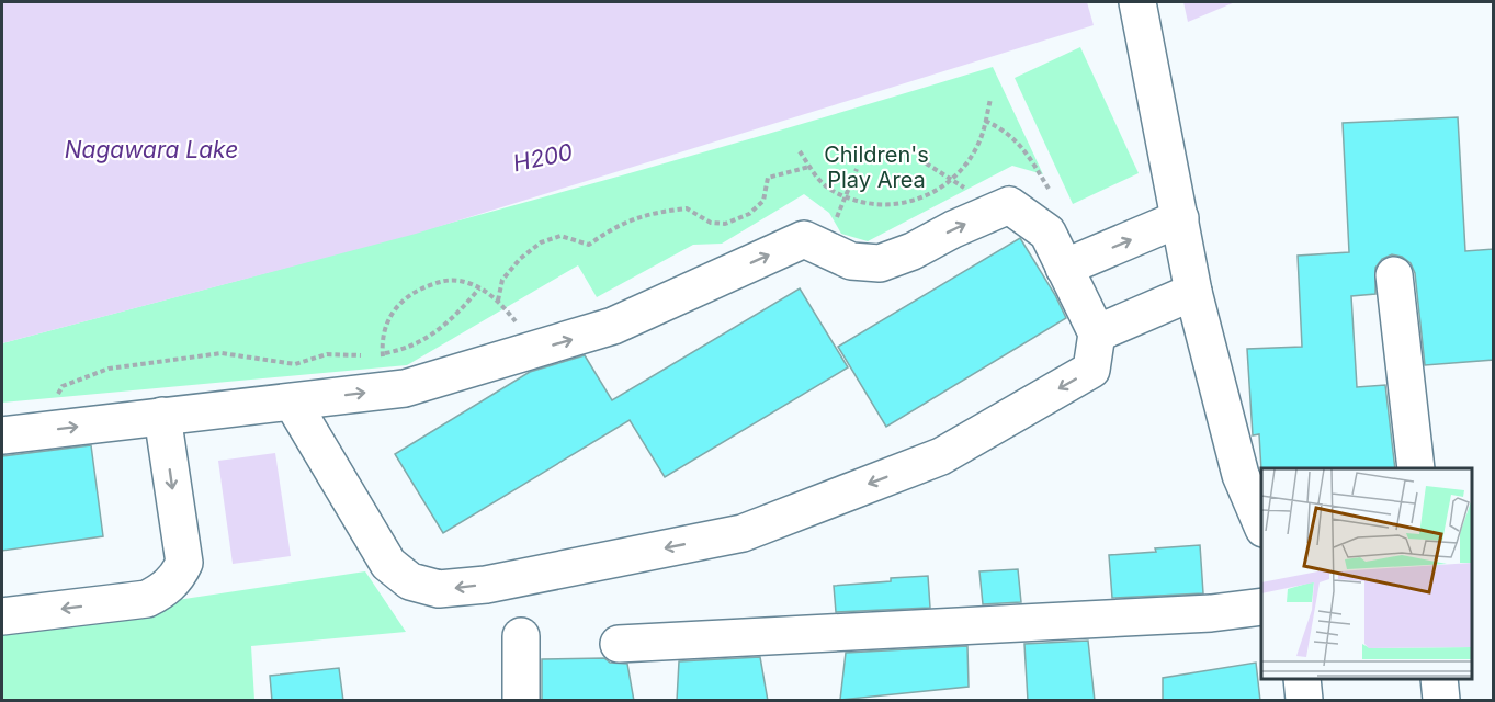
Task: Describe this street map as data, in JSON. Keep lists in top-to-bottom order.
{
  "water": ["Nagawara Lake", "H200"],
  "parks": ["Children's Play Area"]
}
